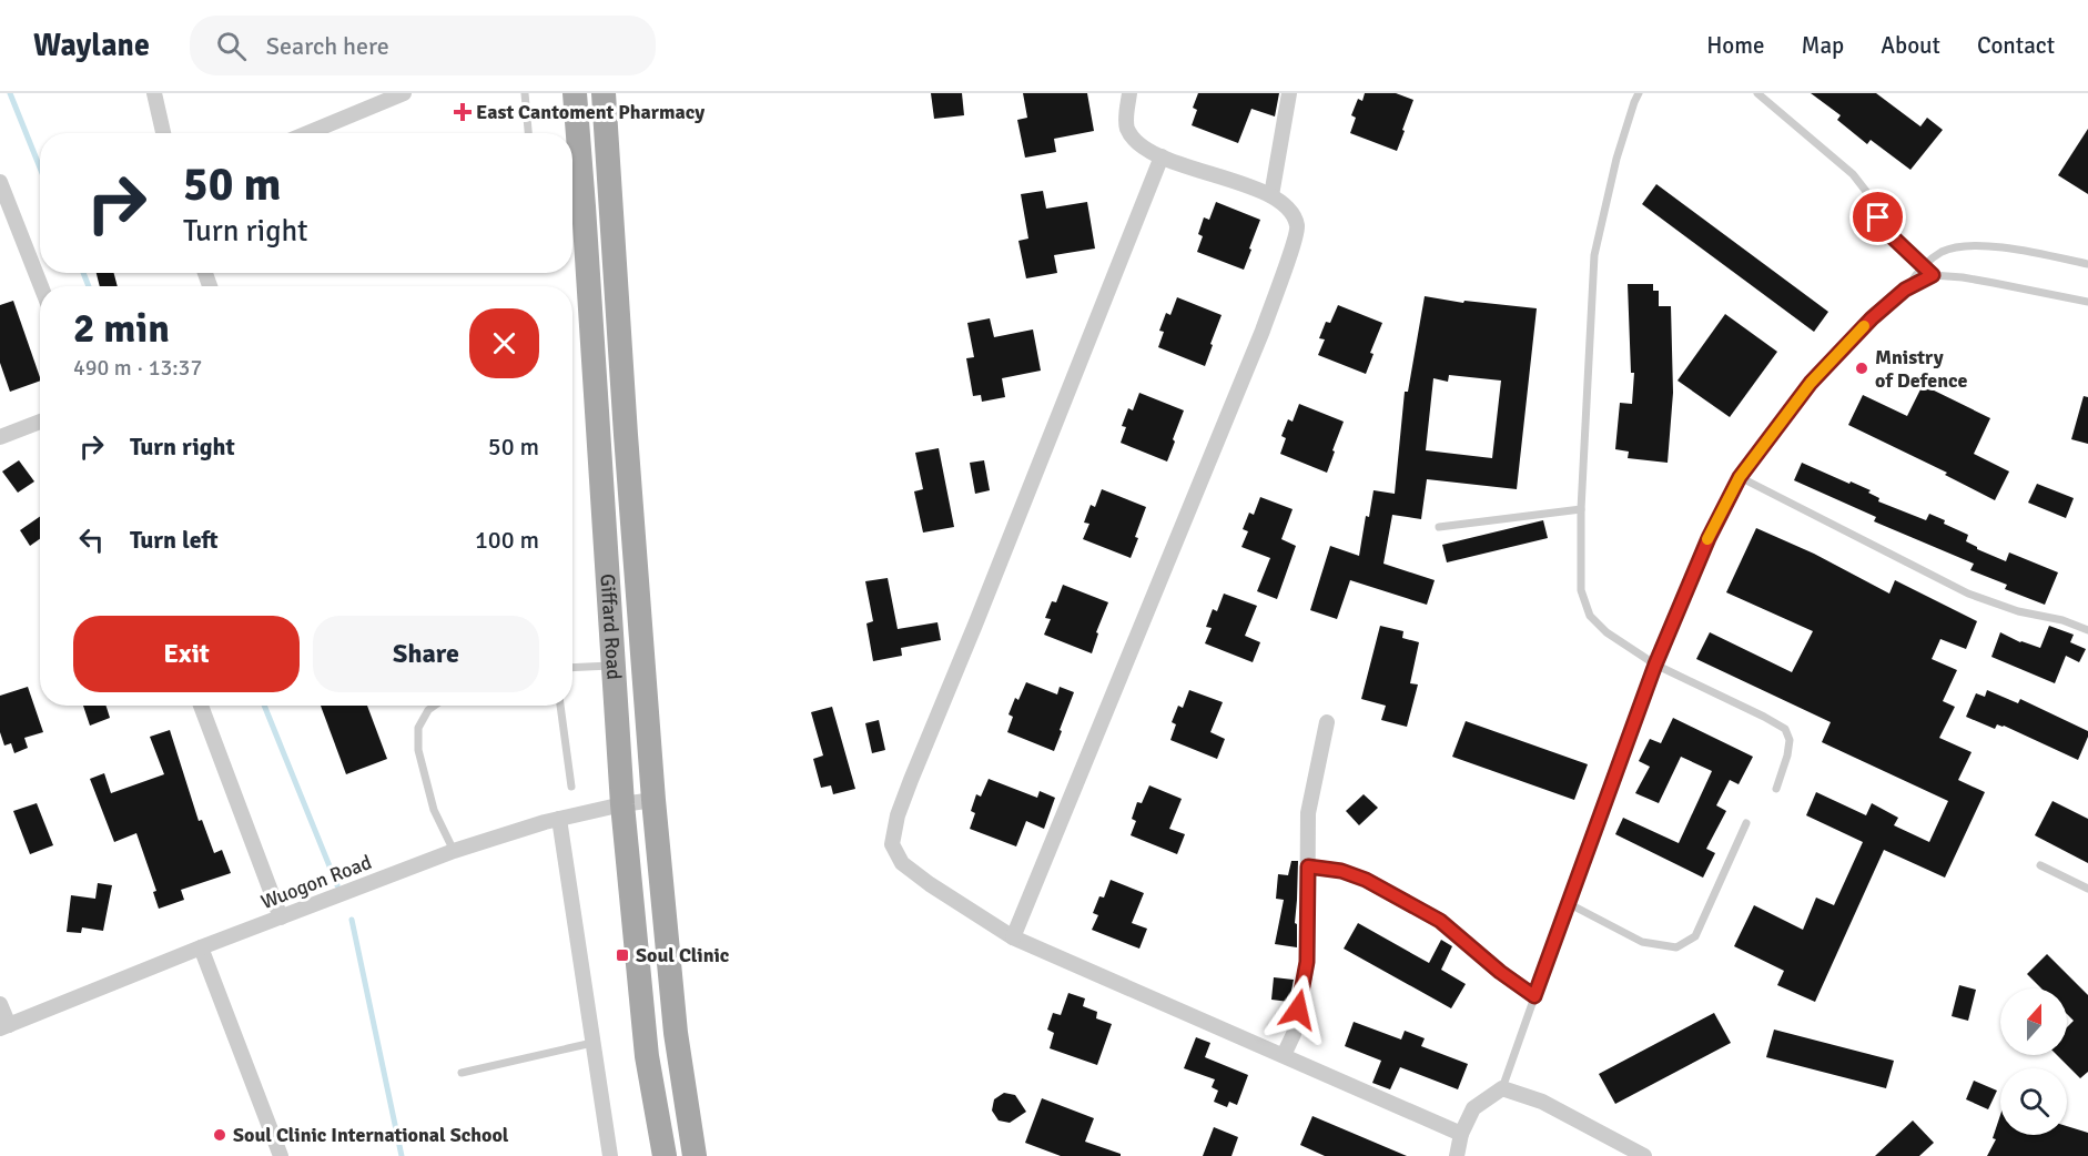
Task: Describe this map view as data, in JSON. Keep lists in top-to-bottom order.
{
  "streets": {
    "main road": ["Giffard Road"],
    "street": ["Wuogon Road"]
  },
  "crossings": [
    ["Giffard Road", "Wuogon Road"]
  ],
  "places": {
    "health": ["East Cantoment Pharmacy"],
    "other": ["Mnistry of Defence", "Soul Clinic International School"],
    "transit": ["Soul Clinic"]
  },
  "north": "top",
  "page": {
    "header": "Waylane",
    "search": "Search here",
    "nav": [
      "Home",
      "Map",
      "About",
      "Contact"
    ],
    "turn": ["50 m", "Turn right"],
    "heading": ["2 min", "490 m · 13:37"],
    "list": [
      {
        "name": "Turn right",
        "value": "50 m"
      },
      {
        "name": "Turn left",
        "value": "100 m"
      }
    ],
    "buttons": ["Exit", "Share"]
  }
}
